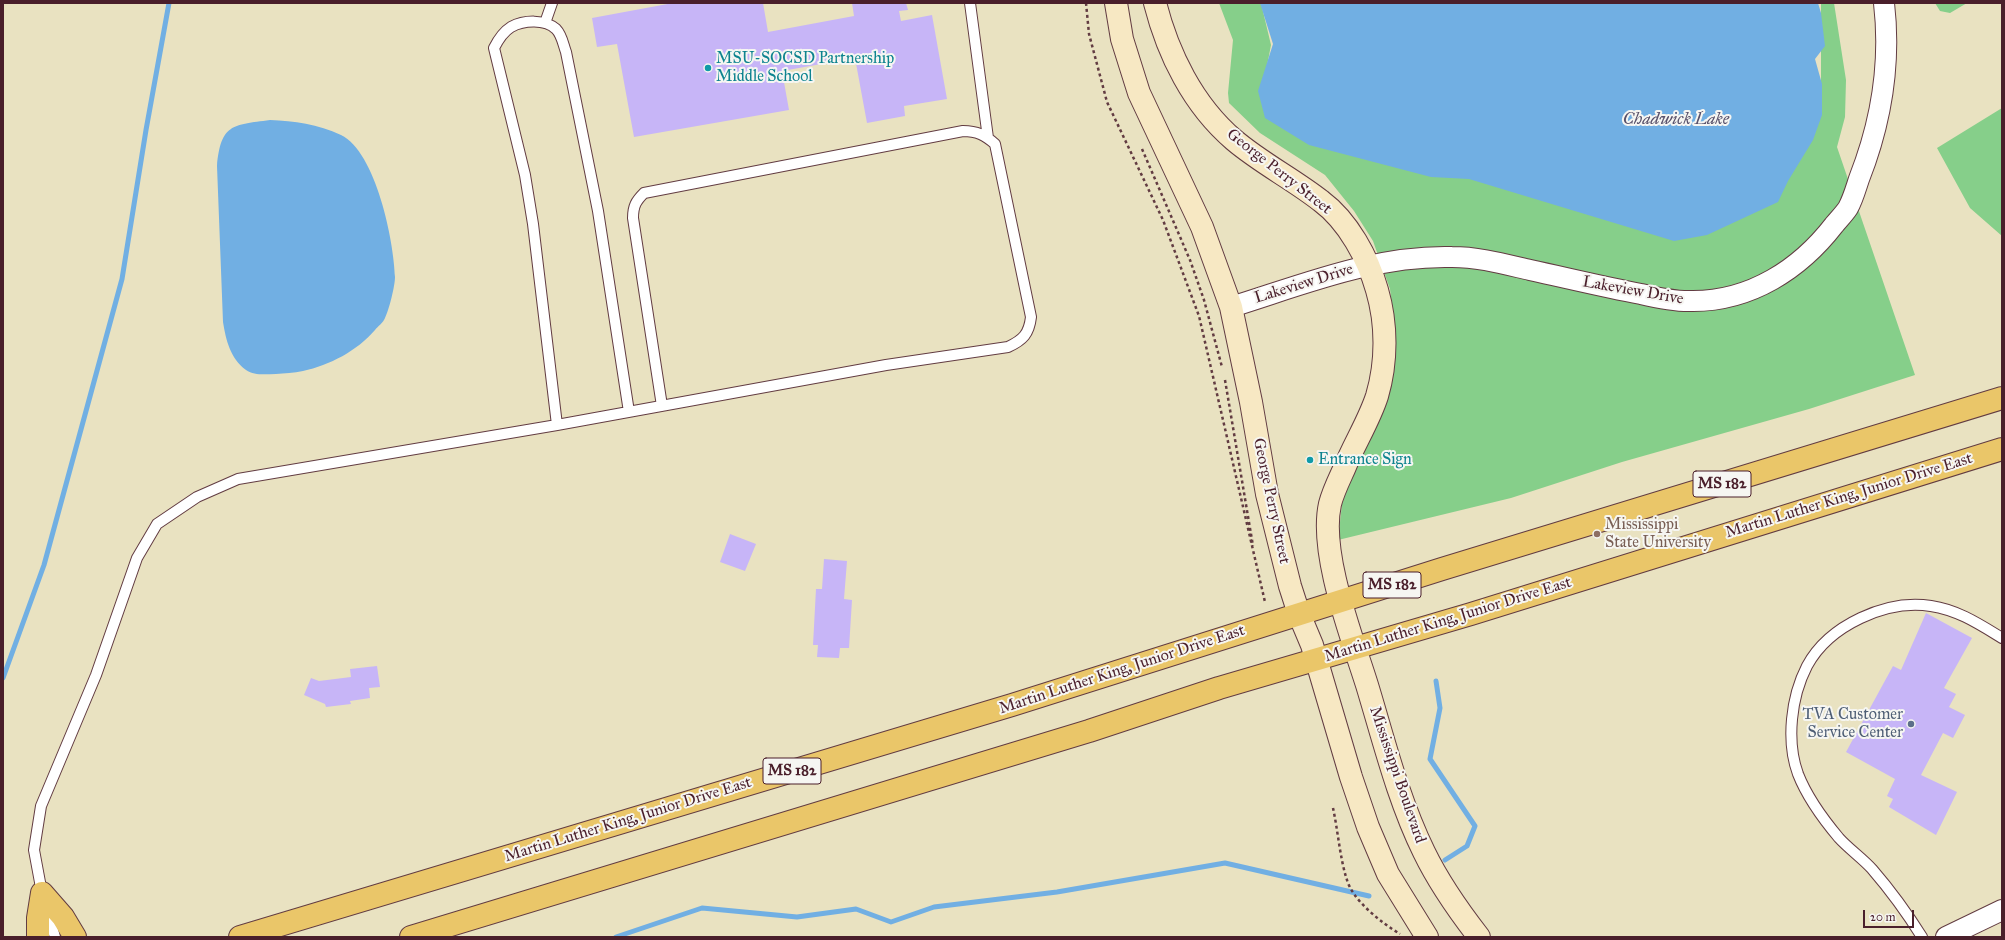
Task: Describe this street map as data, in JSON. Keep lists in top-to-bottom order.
{
  "streets": {
    "main road": ["MS 182", "Martin Luther King, Junior Drive East"],
    "street": ["George Perry Street", "Lakeview Drive", "Mississippi Boulevard"]
  },
  "crossings": [
    ["George Perry Street", "Lakeview Drive"],
    ["George Perry Street", "Martin Luther King, Junior Drive East"],
    ["George Perry Street", "Mississippi Boulevard"],
    ["Martin Luther King, Junior Drive East", "Mississippi Boulevard"]
  ],
  "water": ["Chadwick Lake"],
  "places": [
    "MSU-SOCSD Partnership Middle School",
    "Entrance Sign",
    "Mississippi State University",
    "TVA Customer Service Center"
  ],
  "scale_bar": "20 m"
}
